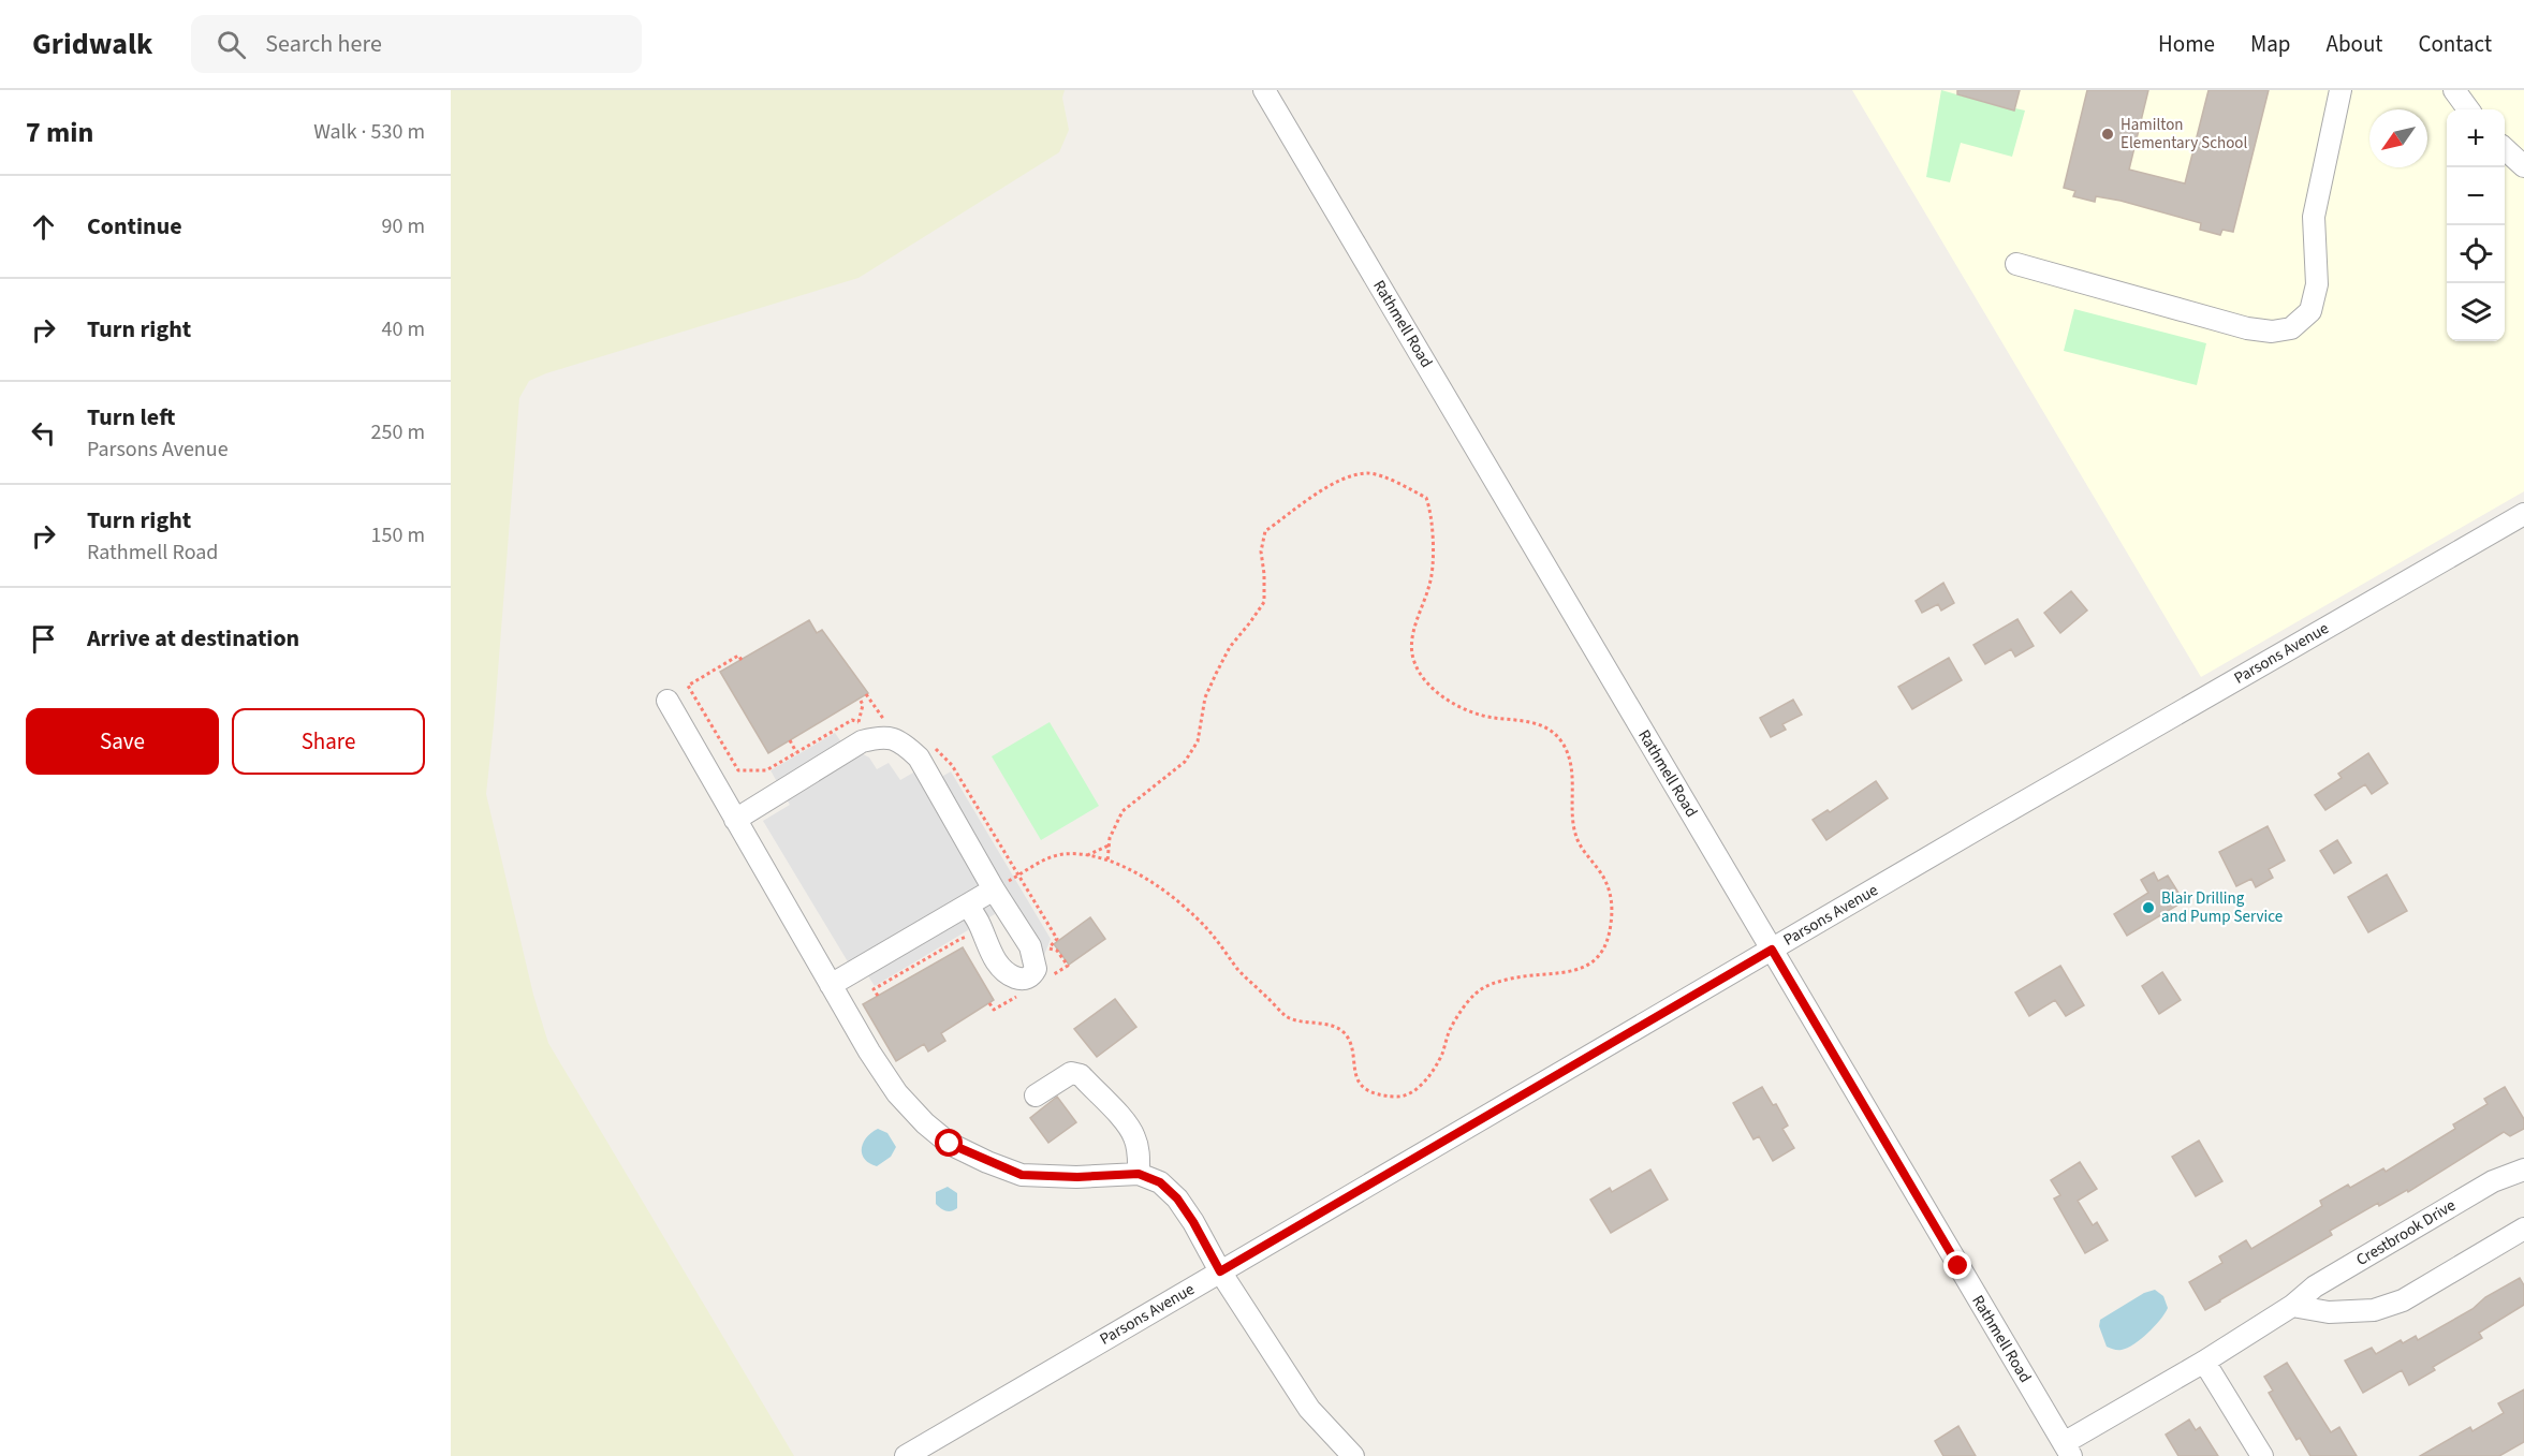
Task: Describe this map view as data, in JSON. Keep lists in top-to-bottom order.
{
  "streets": {
    "street": ["Rathmell Road", "Parsons Avenue", "Crestbrook Drive"]
  },
  "crossings": [
    ["Rathmell Road", "Parsons Avenue"],
    ["Rathmell Road", "Crestbrook Drive"]
  ],
  "places": ["Hamilton Elementary School", "Blair Drilling and Pump Service"],
  "north": "bottom left",
  "page": {
    "header": "Gridwalk",
    "search": "Search here",
    "nav": [
      "Home",
      "Map",
      "About",
      "Contact"
    ],
    "heading": ["7 min", "Walk · 530 m"],
    "map_buttons": ["+", "−"],
    "list": [
      ["Continue", "90 m"],
      ["Turn right", "40 m"],
      ["Turn left", "Parsons Avenue", "250 m"],
      ["Turn right", "Rathmell Road", "150 m"],
      "Arrive at destination"
    ],
    "buttons": ["Save", "Share"]
  }
}
